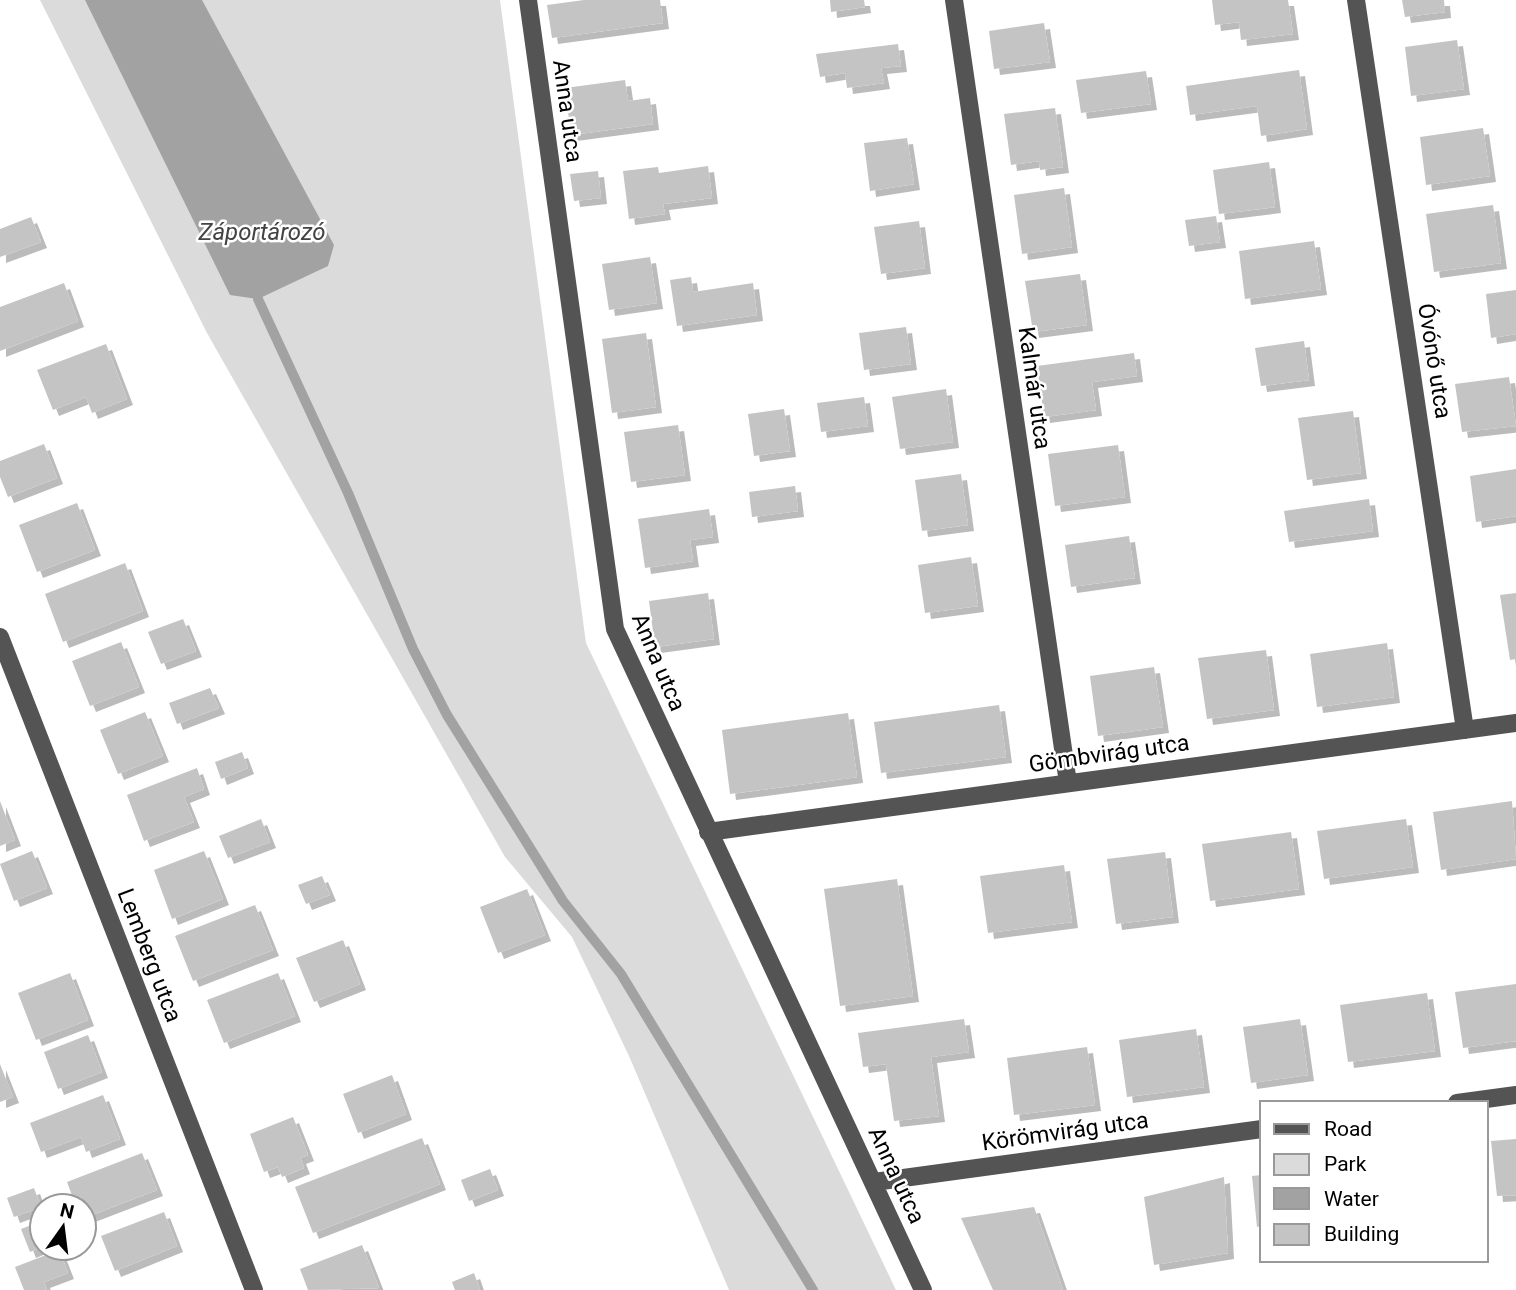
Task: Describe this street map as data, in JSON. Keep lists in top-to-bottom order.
{
  "streets": {
    "street": [
      "Anna utca",
      "Óvónő utca",
      "Kalmár utca",
      "Gömbvirág utca",
      "Lemberg utca",
      "Körömvirág utca"
    ]
  },
  "crossings": [
    ["Anna utca", "Gömbvirág utca"],
    ["Anna utca", "Körömvirág utca"],
    ["Óvónő utca", "Gömbvirág utca"],
    ["Kalmár utca", "Gömbvirág utca"]
  ],
  "water": ["Záportározó"],
  "legend": [
    "Road",
    "Park",
    "Water",
    "Building"
  ],
  "north": "top"
}
